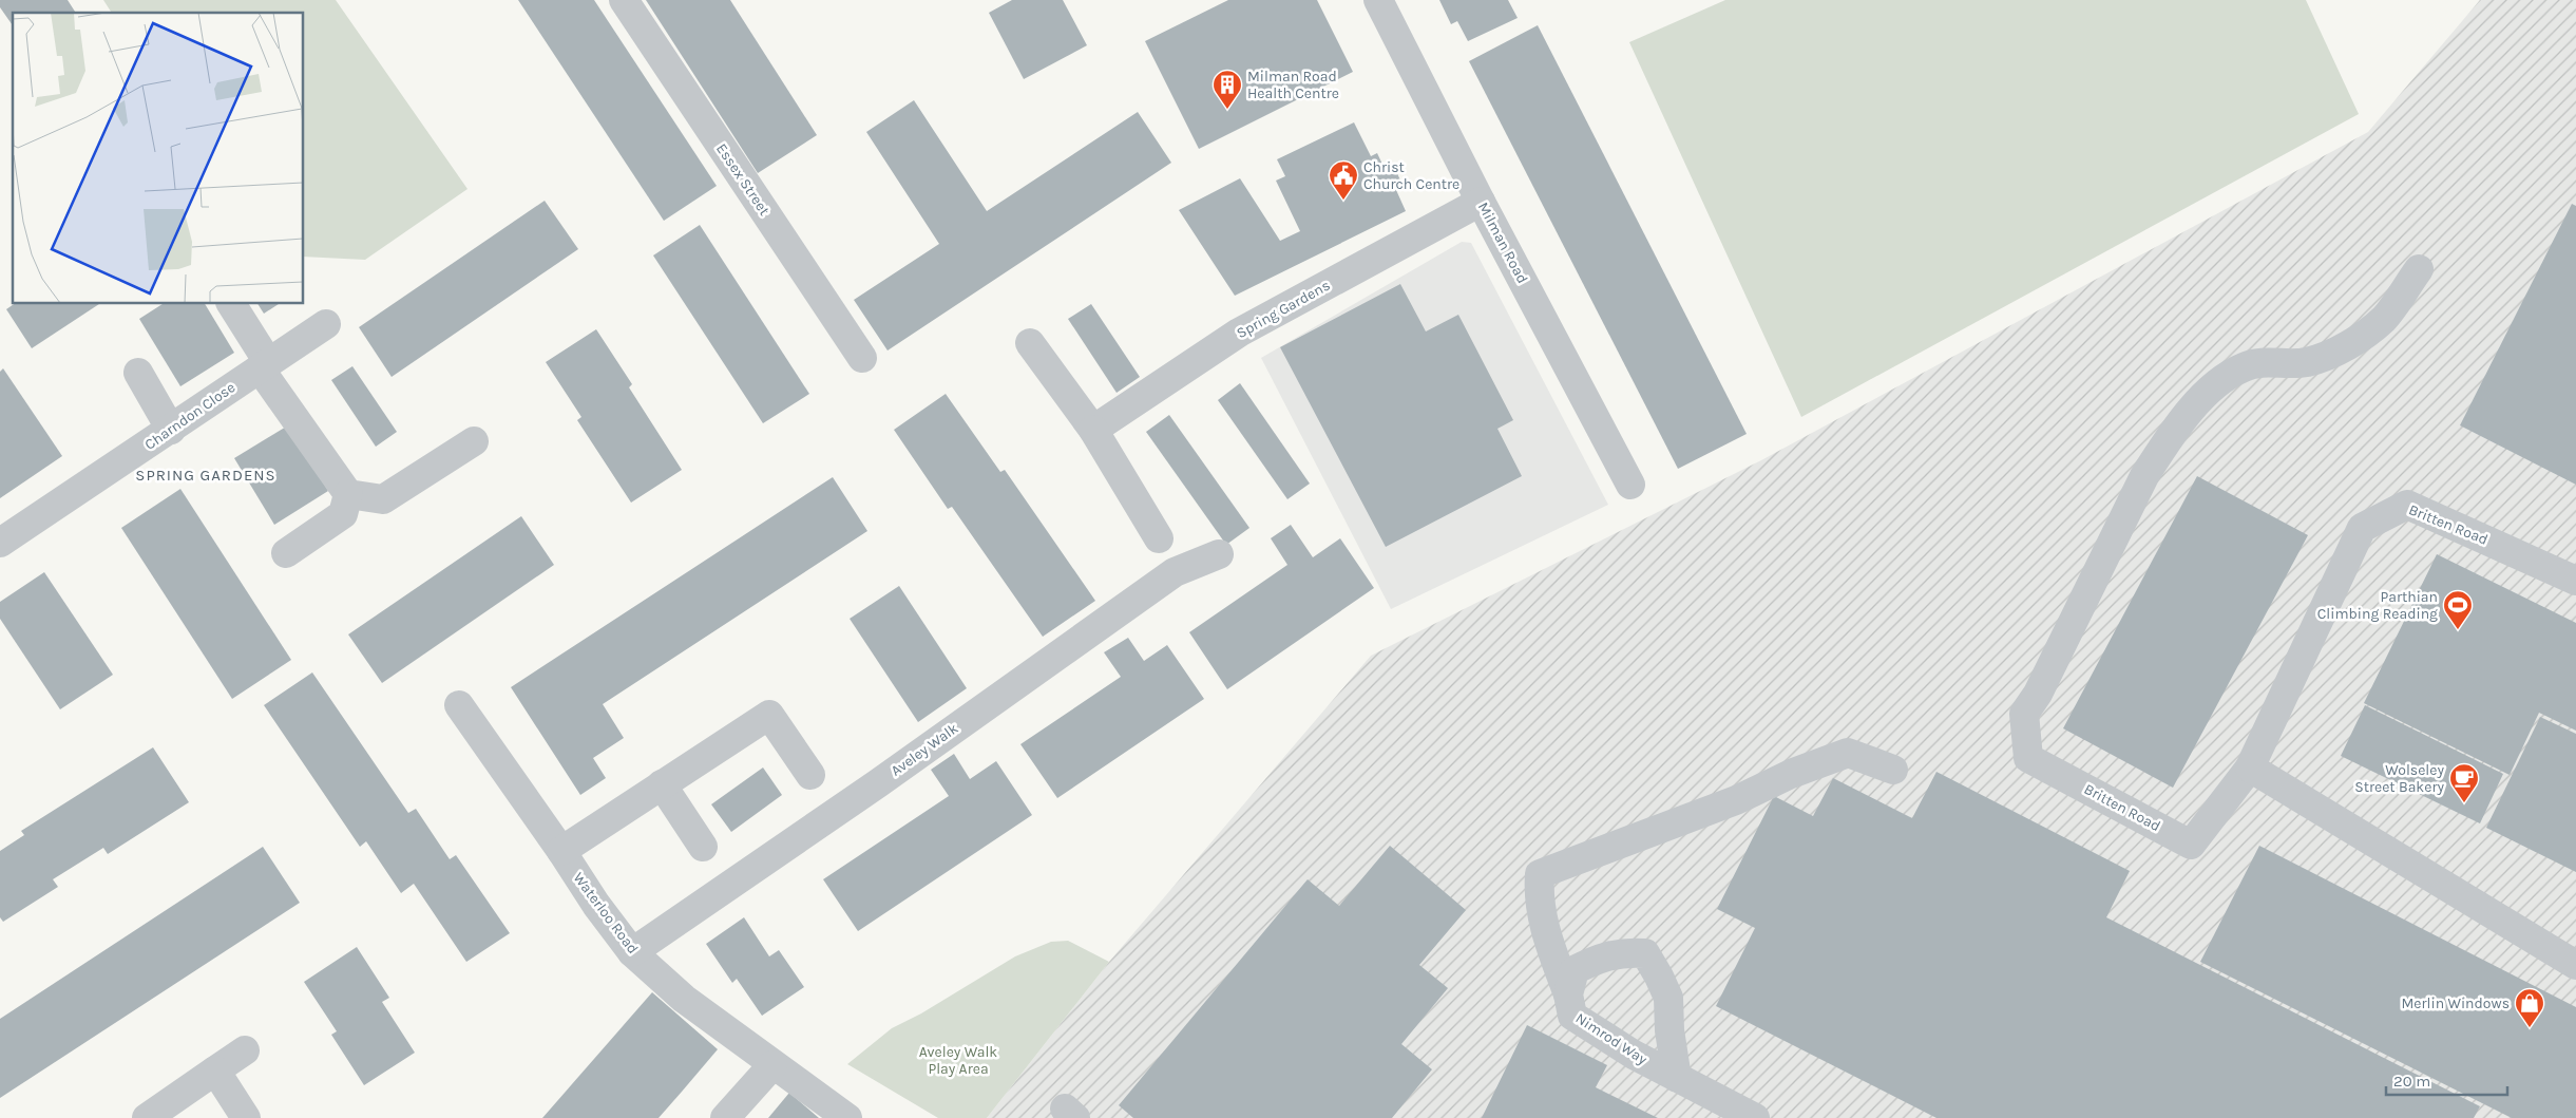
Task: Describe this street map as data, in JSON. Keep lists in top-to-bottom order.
{
  "streets": {
    "street": [
      "Essex Street",
      "Milman Road",
      "Spring Gardens",
      "Charndon Close",
      "Britten Road",
      "Aveley Walk",
      "Waterloo Road",
      "Nimrod Way"
    ]
  },
  "crossings": [
    ["Milman Road", "Spring Gardens"],
    ["Aveley Walk", "Waterloo Road"]
  ],
  "districts": ["SPRING GARDENS"],
  "parks": ["Aveley Walk Play Area"],
  "places": {
    "building": ["Milman Road Health Centre"],
    "public building": ["Christ Church Centre"],
    "sports": ["Parthian Climbing Reading"],
    "cafe": ["Wolseley Street Bakery"],
    "shop": ["Merlin Windows"]
  },
  "scale_bar": "20 m"
}
